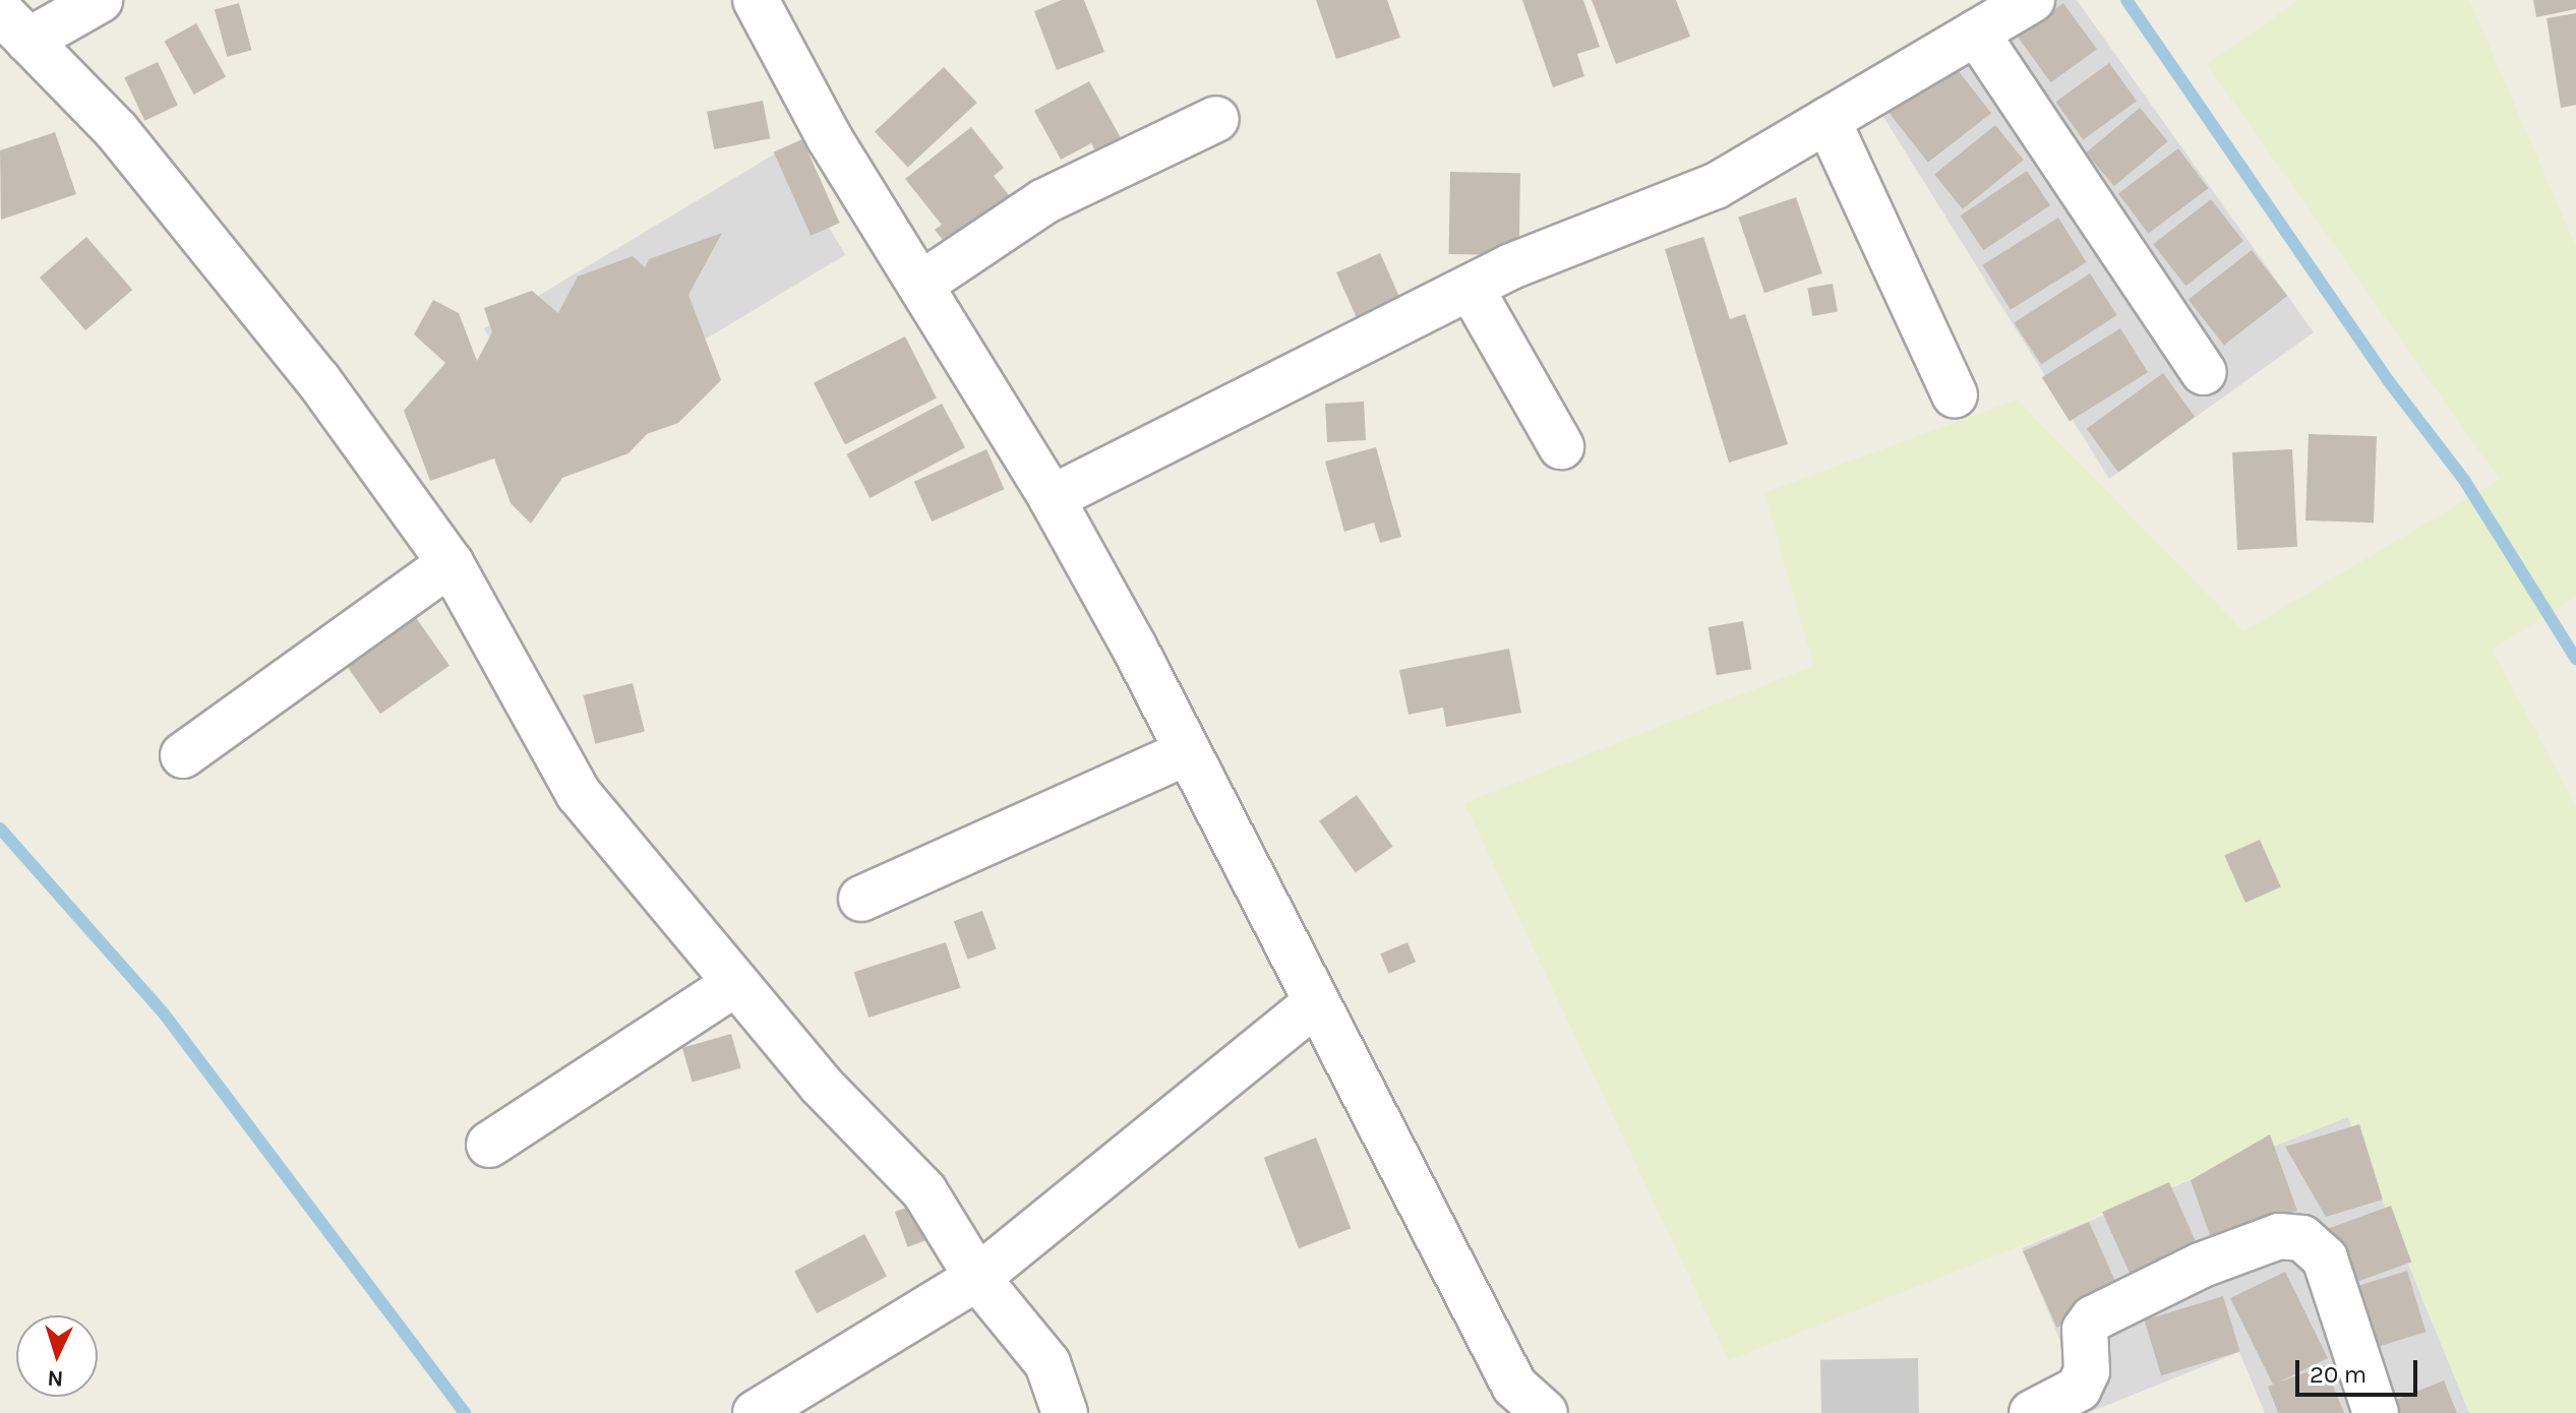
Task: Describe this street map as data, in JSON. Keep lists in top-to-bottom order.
{
  "scale_bar": "20 m",
  "north": "bottom"
}
